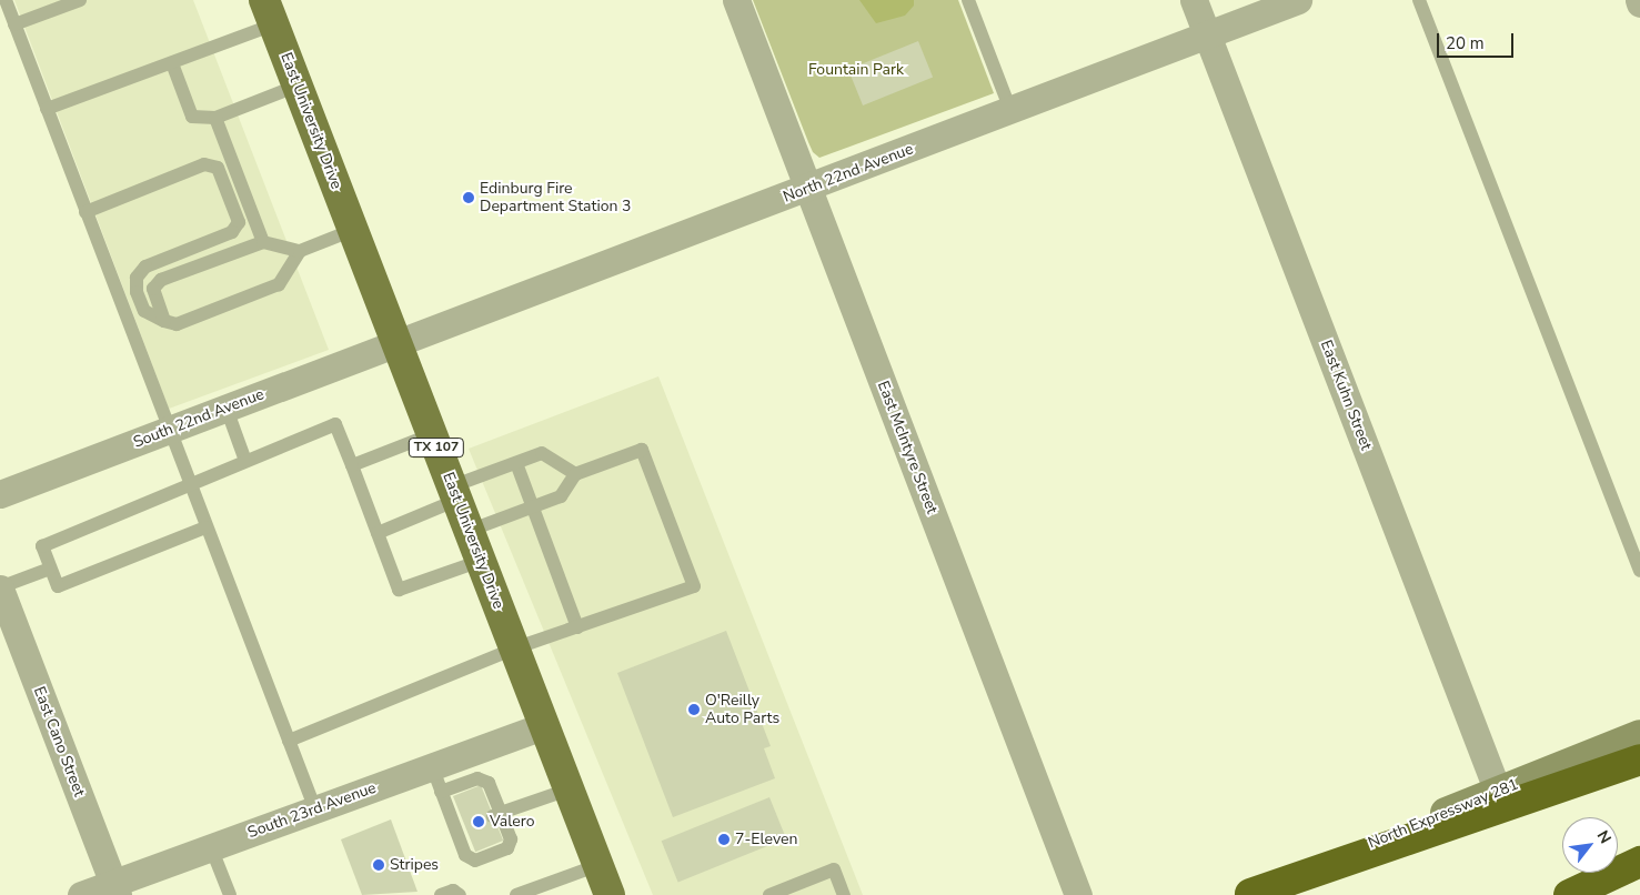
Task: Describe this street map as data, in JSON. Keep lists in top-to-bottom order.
{
  "streets": {
    "main road": ["East University Drive", "TX 107", "North Expressway 281"],
    "street": [
      "North 22nd Avenue",
      "East Kuhn Street",
      "South 22nd Avenue",
      "East McIntyre Street",
      "East Cano Street",
      "South 23rd Avenue"
    ]
  },
  "crossings": [
    ["East University Drive", "North 22nd Avenue"],
    ["East University Drive", "South 22nd Avenue"],
    ["East University Drive", "South 23rd Avenue"],
    ["North 22nd Avenue", "East Kuhn Street"],
    ["North 22nd Avenue", "South 22nd Avenue"],
    ["North 22nd Avenue", "East McIntyre Street"],
    ["East Kuhn Street", "North Expressway 281"],
    ["East Cano Street", "South 23rd Avenue"]
  ],
  "parks": ["Fountain Park"],
  "places": [
    "Edinburg Fire Department Station 3",
    "O'Reilly Auto Parts",
    "Valero",
    "7-Eleven",
    "Stripes"
  ],
  "scale_bar": "20 m",
  "north": "top right"
}
